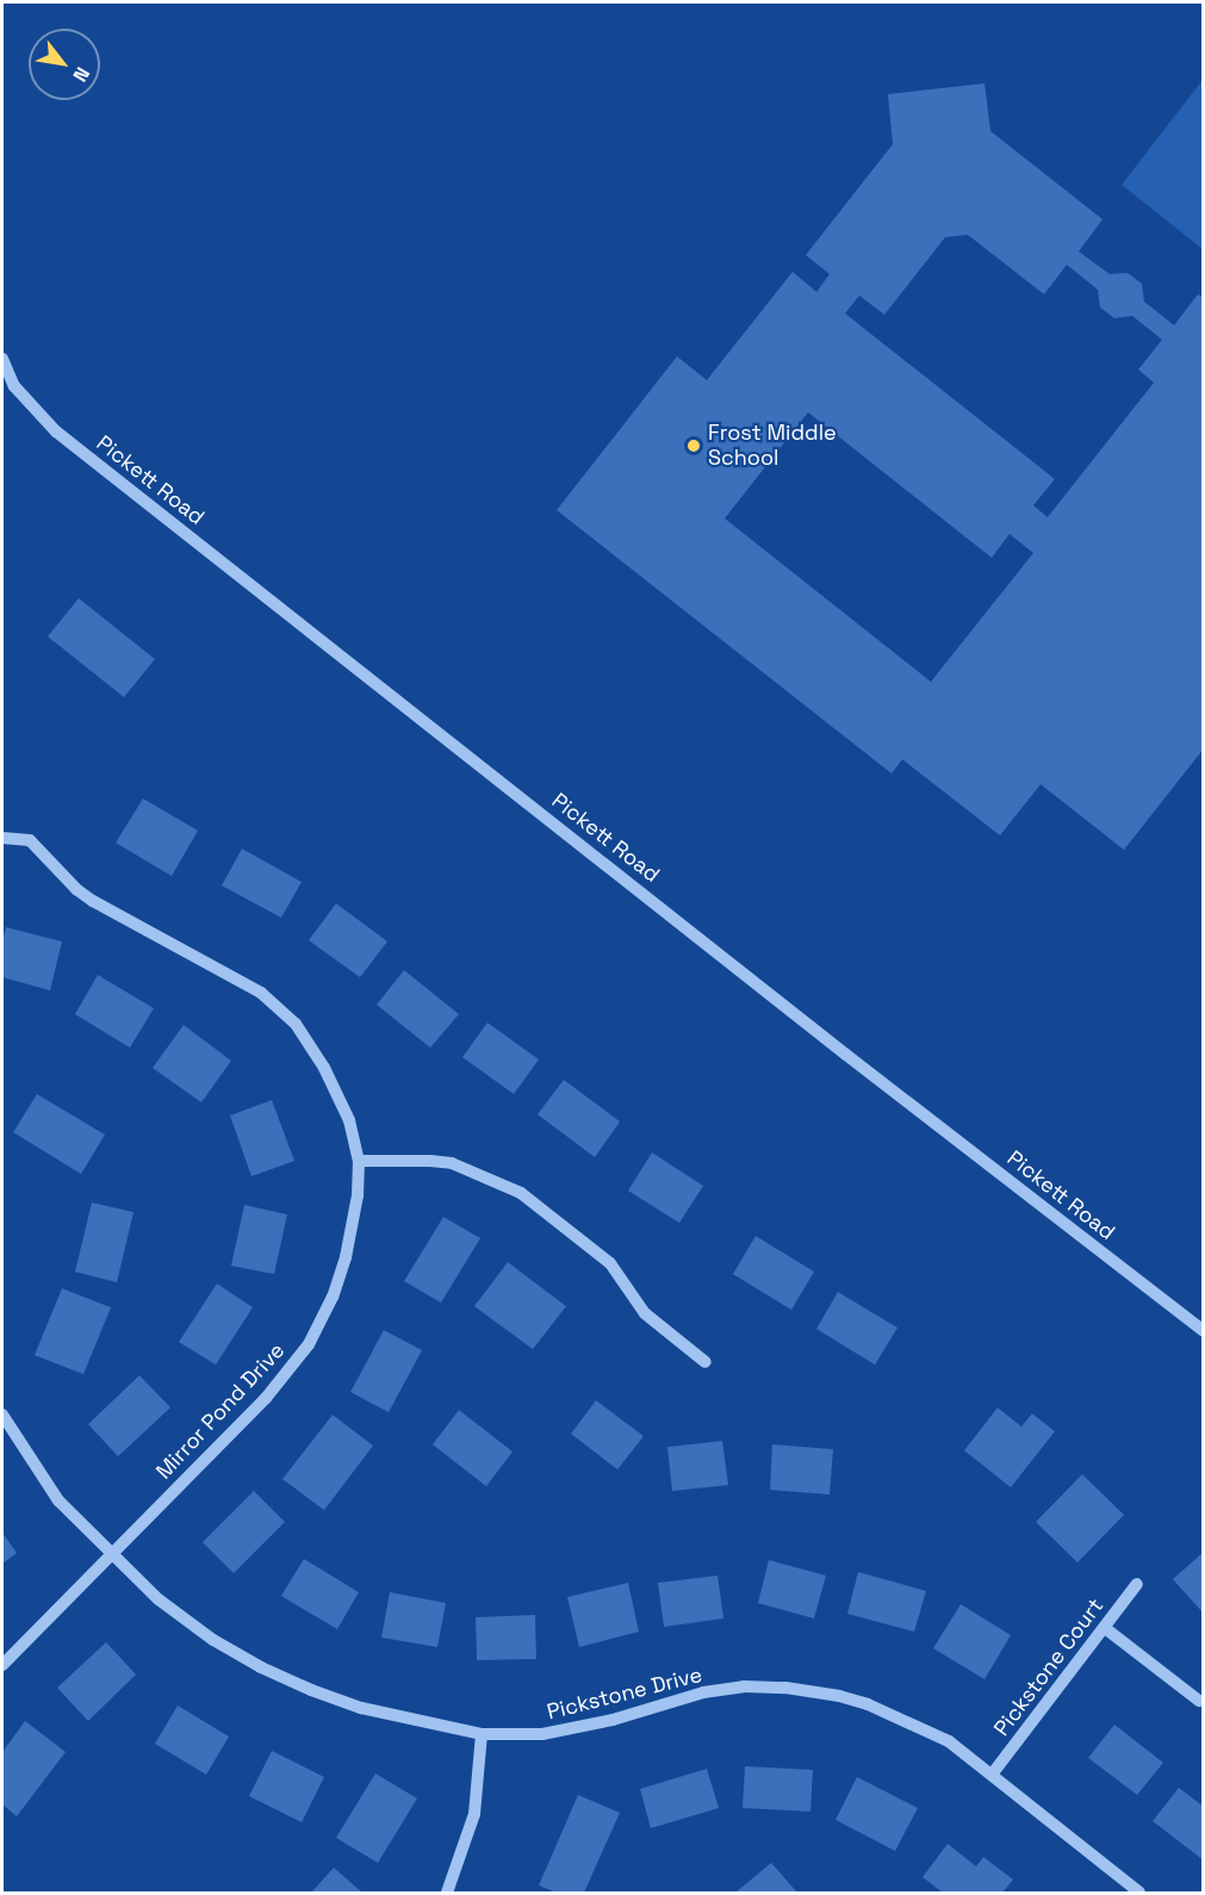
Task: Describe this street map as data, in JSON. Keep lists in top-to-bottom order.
{
  "streets": {
    "street": [
      "Pickett Road",
      "Mirror Pond Drive",
      "Pickstone Court",
      "Pickstone Drive"
    ]
  },
  "crossings": [
    ["Mirror Pond Drive", "Pickstone Drive"],
    ["Pickstone Court", "Pickstone Drive"]
  ],
  "places": ["Frost Middle School"],
  "north": "bottom right"
}
